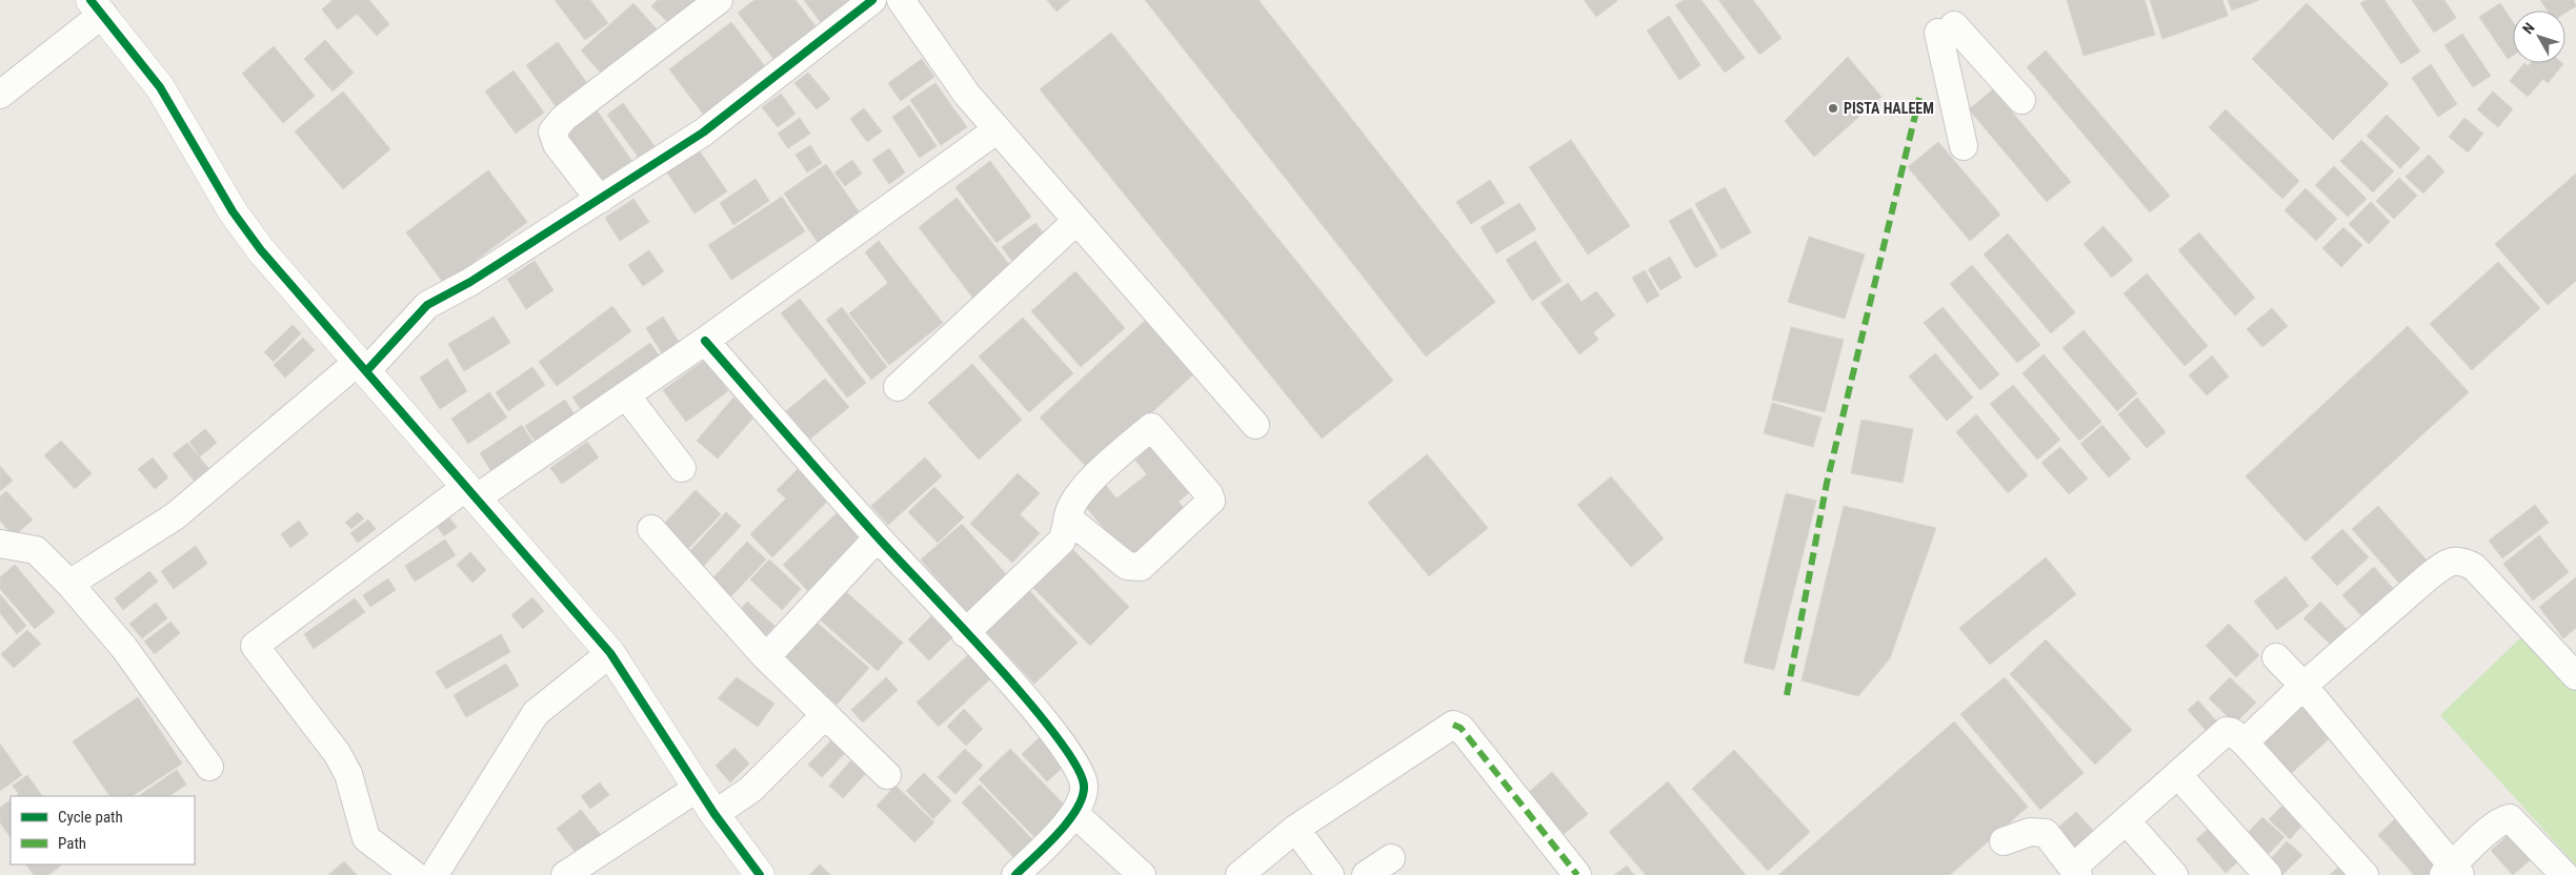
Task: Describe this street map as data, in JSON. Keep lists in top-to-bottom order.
{
  "places": ["PISTA HALEEM"],
  "legend": ["Cycle path", "Path"],
  "north": "top left"
}
